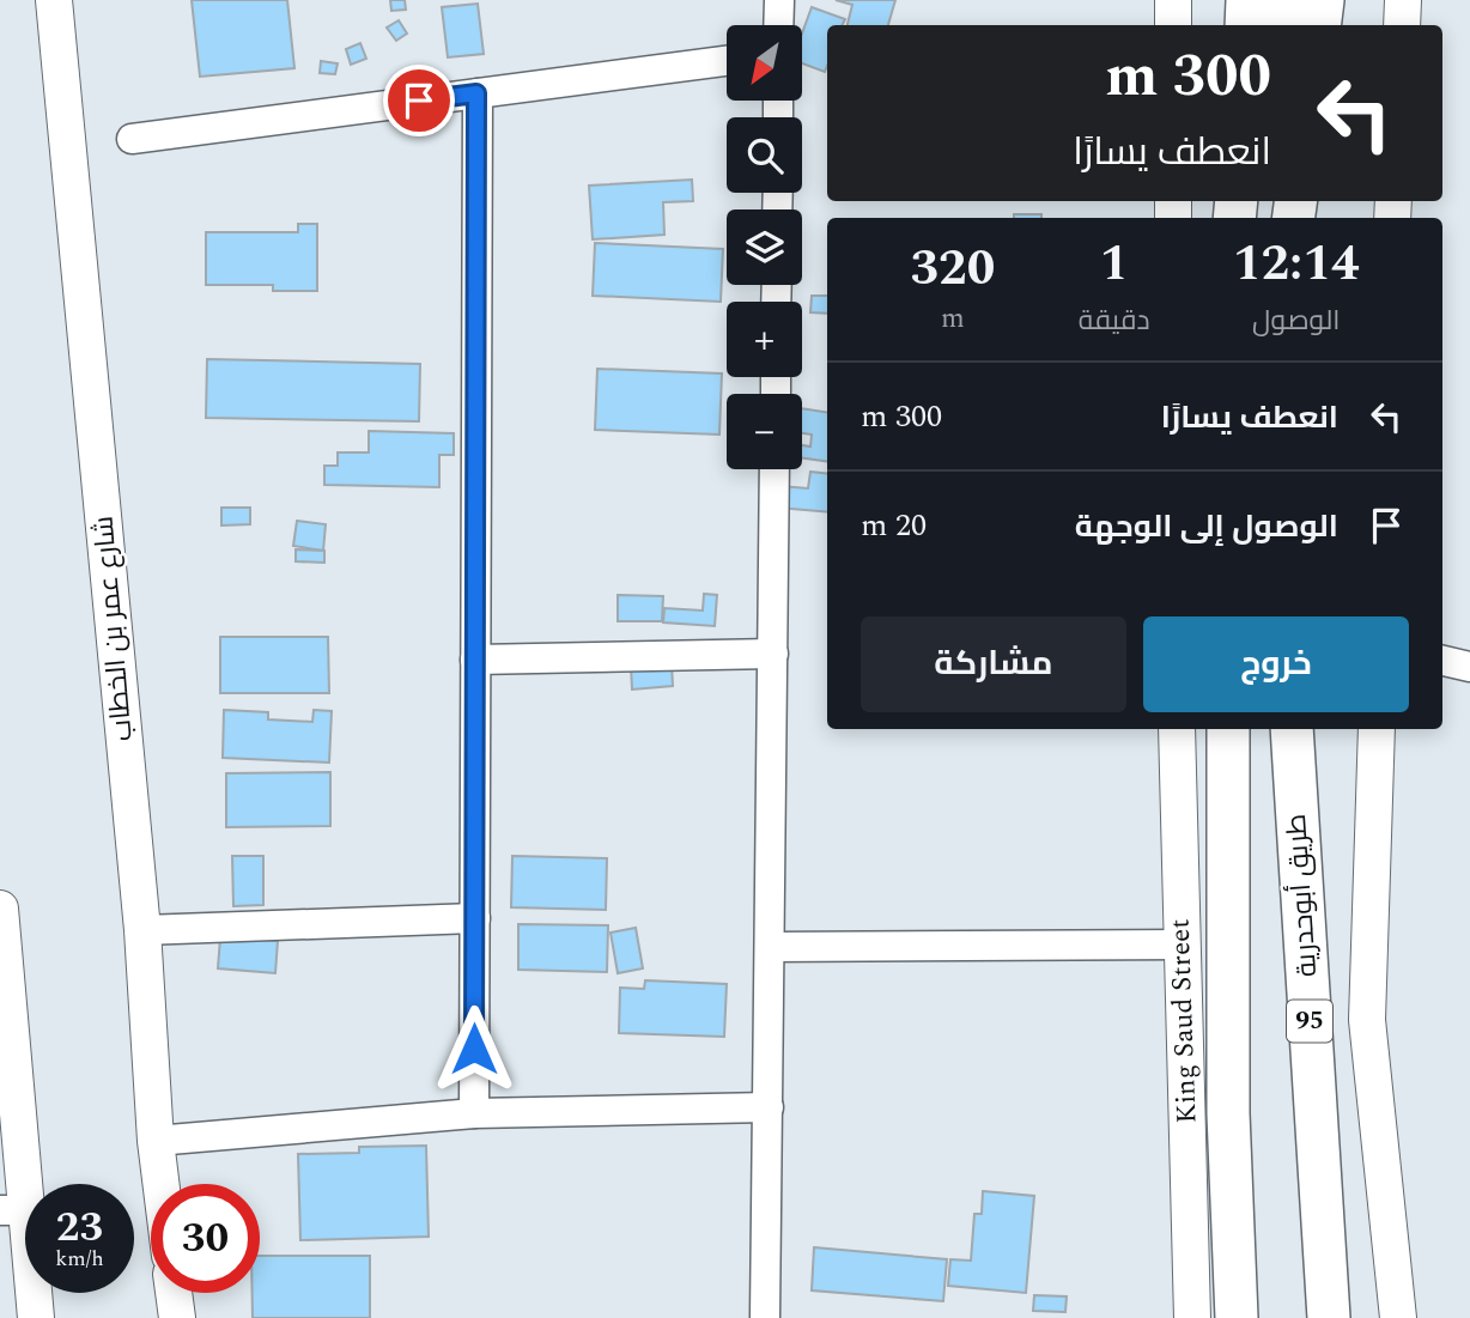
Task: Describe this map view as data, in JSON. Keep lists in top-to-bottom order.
{
  "streets": {
    "highway": ["طريق أبوحدرية", "95"],
    "main road": ["شارع عمر بن الخطاب", "King Saud Street"]
  },
  "north": "bottom left",
  "page": {
    "map_buttons": ["+", "−"],
    "turn": ["300 m", "انعطف يسارًا"],
    "eta": [
      "12:14",
      "الوصول",
      "1",
      "دقيقة",
      "320",
      "m"
    ],
    "list": [
      {
        "name": "انعطف يسارًا",
        "value": "300 m"
      },
      {
        "name": "الوصول إلى الوجهة",
        "value": "20 m"
      }
    ],
    "buttons": ["خروج", "مشاركة"],
    "speed": "23 km/h",
    "limit": "30"
  }
}
